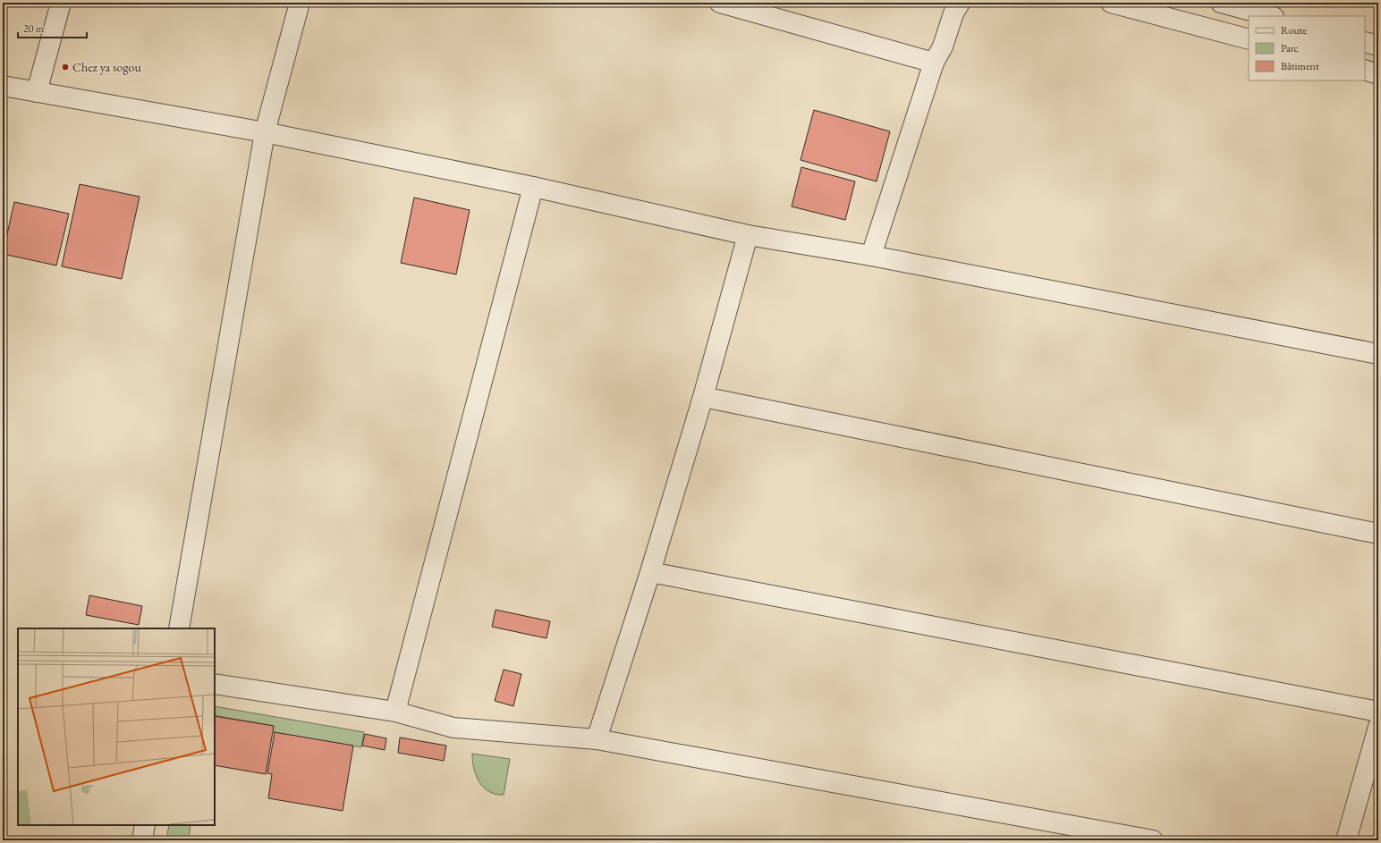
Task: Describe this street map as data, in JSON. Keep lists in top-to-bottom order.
{
  "places": ["Chez ya sogou"],
  "legend": ["Route", "Parc", "Bâtiment"],
  "scale_bar": "20 m"
}
